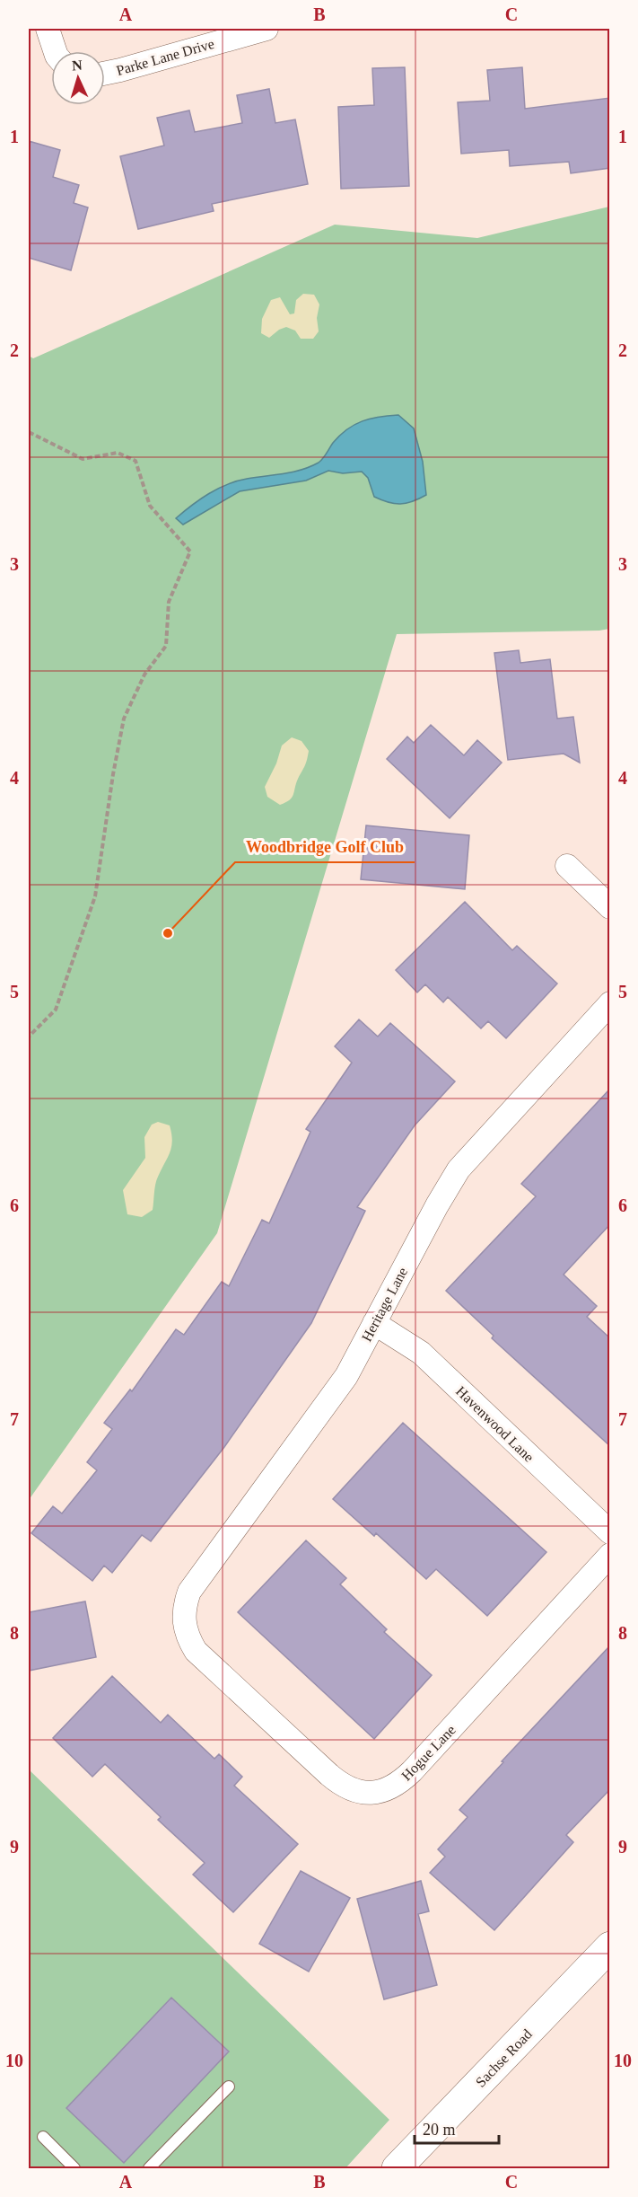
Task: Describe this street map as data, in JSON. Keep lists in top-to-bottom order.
{
  "streets": {
    "main road": ["Sachse Road"],
    "street": [
      "Parke Lane Drive",
      "Heritage Lane",
      "Havenwood Lane",
      "Hogue Lane"
    ]
  },
  "crossings": [
    ["Heritage Lane", "Havenwood Lane"],
    ["Heritage Lane", "Hogue Lane"]
  ],
  "places": ["Woodbridge Golf Club"],
  "scale_bar": "20 m",
  "north": "top",
  "grid": {
    "columns": ["A", "B", "C"],
    "rows": [
      "1",
      "2",
      "3",
      "4",
      "5",
      "6",
      "7",
      "8",
      "9",
      "10"
    ]
  }
}
